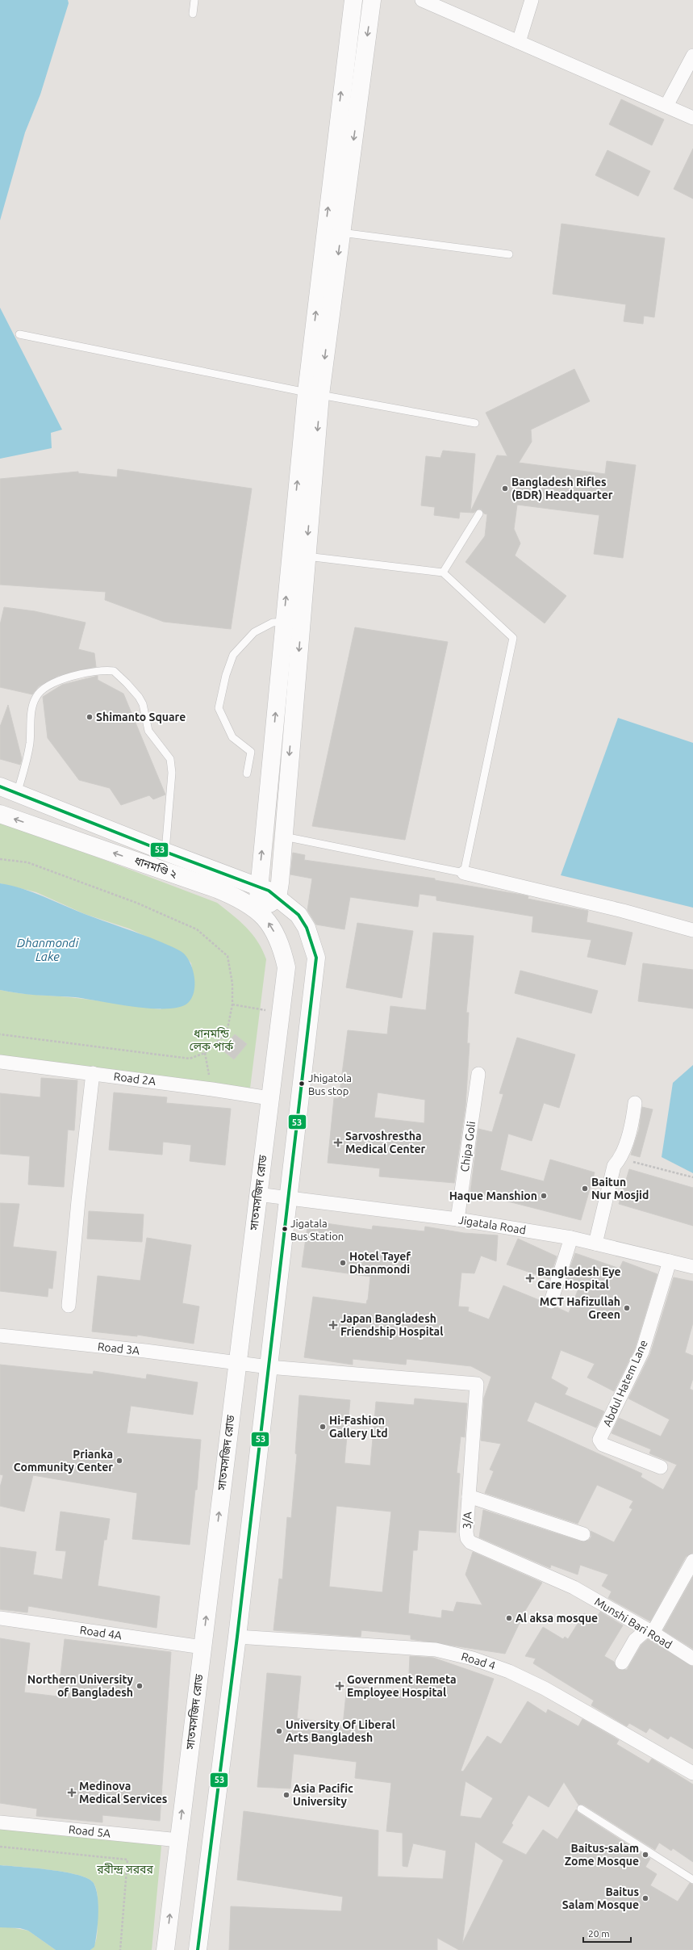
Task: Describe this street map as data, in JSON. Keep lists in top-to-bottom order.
{
  "streets": {
    "main road": ["ধানমণ্ডি ২", "সাতমসজিদ রোড"],
    "street": [
      "Road 2A",
      "Chipa Goli",
      "Jigatala Road",
      "Road 3A",
      "Abdul Hatem Lane",
      "3/A",
      "Munshi Bari Road",
      "Road 4A",
      "Road 4",
      "Road 5A"
    ]
  },
  "crossings": [
    ["ধানমণ্ডি ২", "সাতমসজিদ রোড"],
    ["ধানমণ্ডি ২", "Jigatala Road"],
    ["Road 2A", "সাতমসজিদ রোড"],
    ["Chipa Goli", "Jigatala Road"],
    ["সাতমসজিদ রোড", "Jigatala Road"],
    ["সাতমসজিদ রোড", "Road 3A"],
    ["সাতমসজিদ রোড", "Road 4A"],
    ["সাতমসজিদ রোড", "Road 5A"],
    ["Jigatala Road", "Abdul Hatem Lane"],
    ["Road 3A", "3/A"],
    ["3/A", "Munshi Bari Road"]
  ],
  "water": ["Dhanmondi Lake"],
  "parks": ["ধানমন্ডি লেক পার্ক", "রবীন্দ্র সরবর"],
  "places": {
    "other": [
      "Bangladesh Rifles (BDR) Headquarter",
      "Shimanto Square",
      "Jhigatola Bus stop",
      "Baitun Nur Mosjid",
      "Haque Manshion",
      "Jigatala Bus Station",
      "Hotel Tayef Dhanmondi",
      "MCT Hafizullah Green",
      "Hi-Fashion Gallery Ltd",
      "Prianka Community Center",
      "Al aksa mosque",
      "Northern University of Bangladesh",
      "University Of Liberal Arts Bangladesh",
      "Asia Pacific University",
      "Baitus-salam Zome Mosque",
      "Baitus Salam Mosque"
    ],
    "health": [
      "Sarvoshrestha Medical Center",
      "Bangladesh Eye Care Hospital",
      "Japan Bangladesh Friendship Hospital",
      "Government Remeta Employee Hospital",
      "Medinova Medical Services"
    ]
  },
  "lines": ["transit line 53"],
  "scale_bar": "20 m"
}
